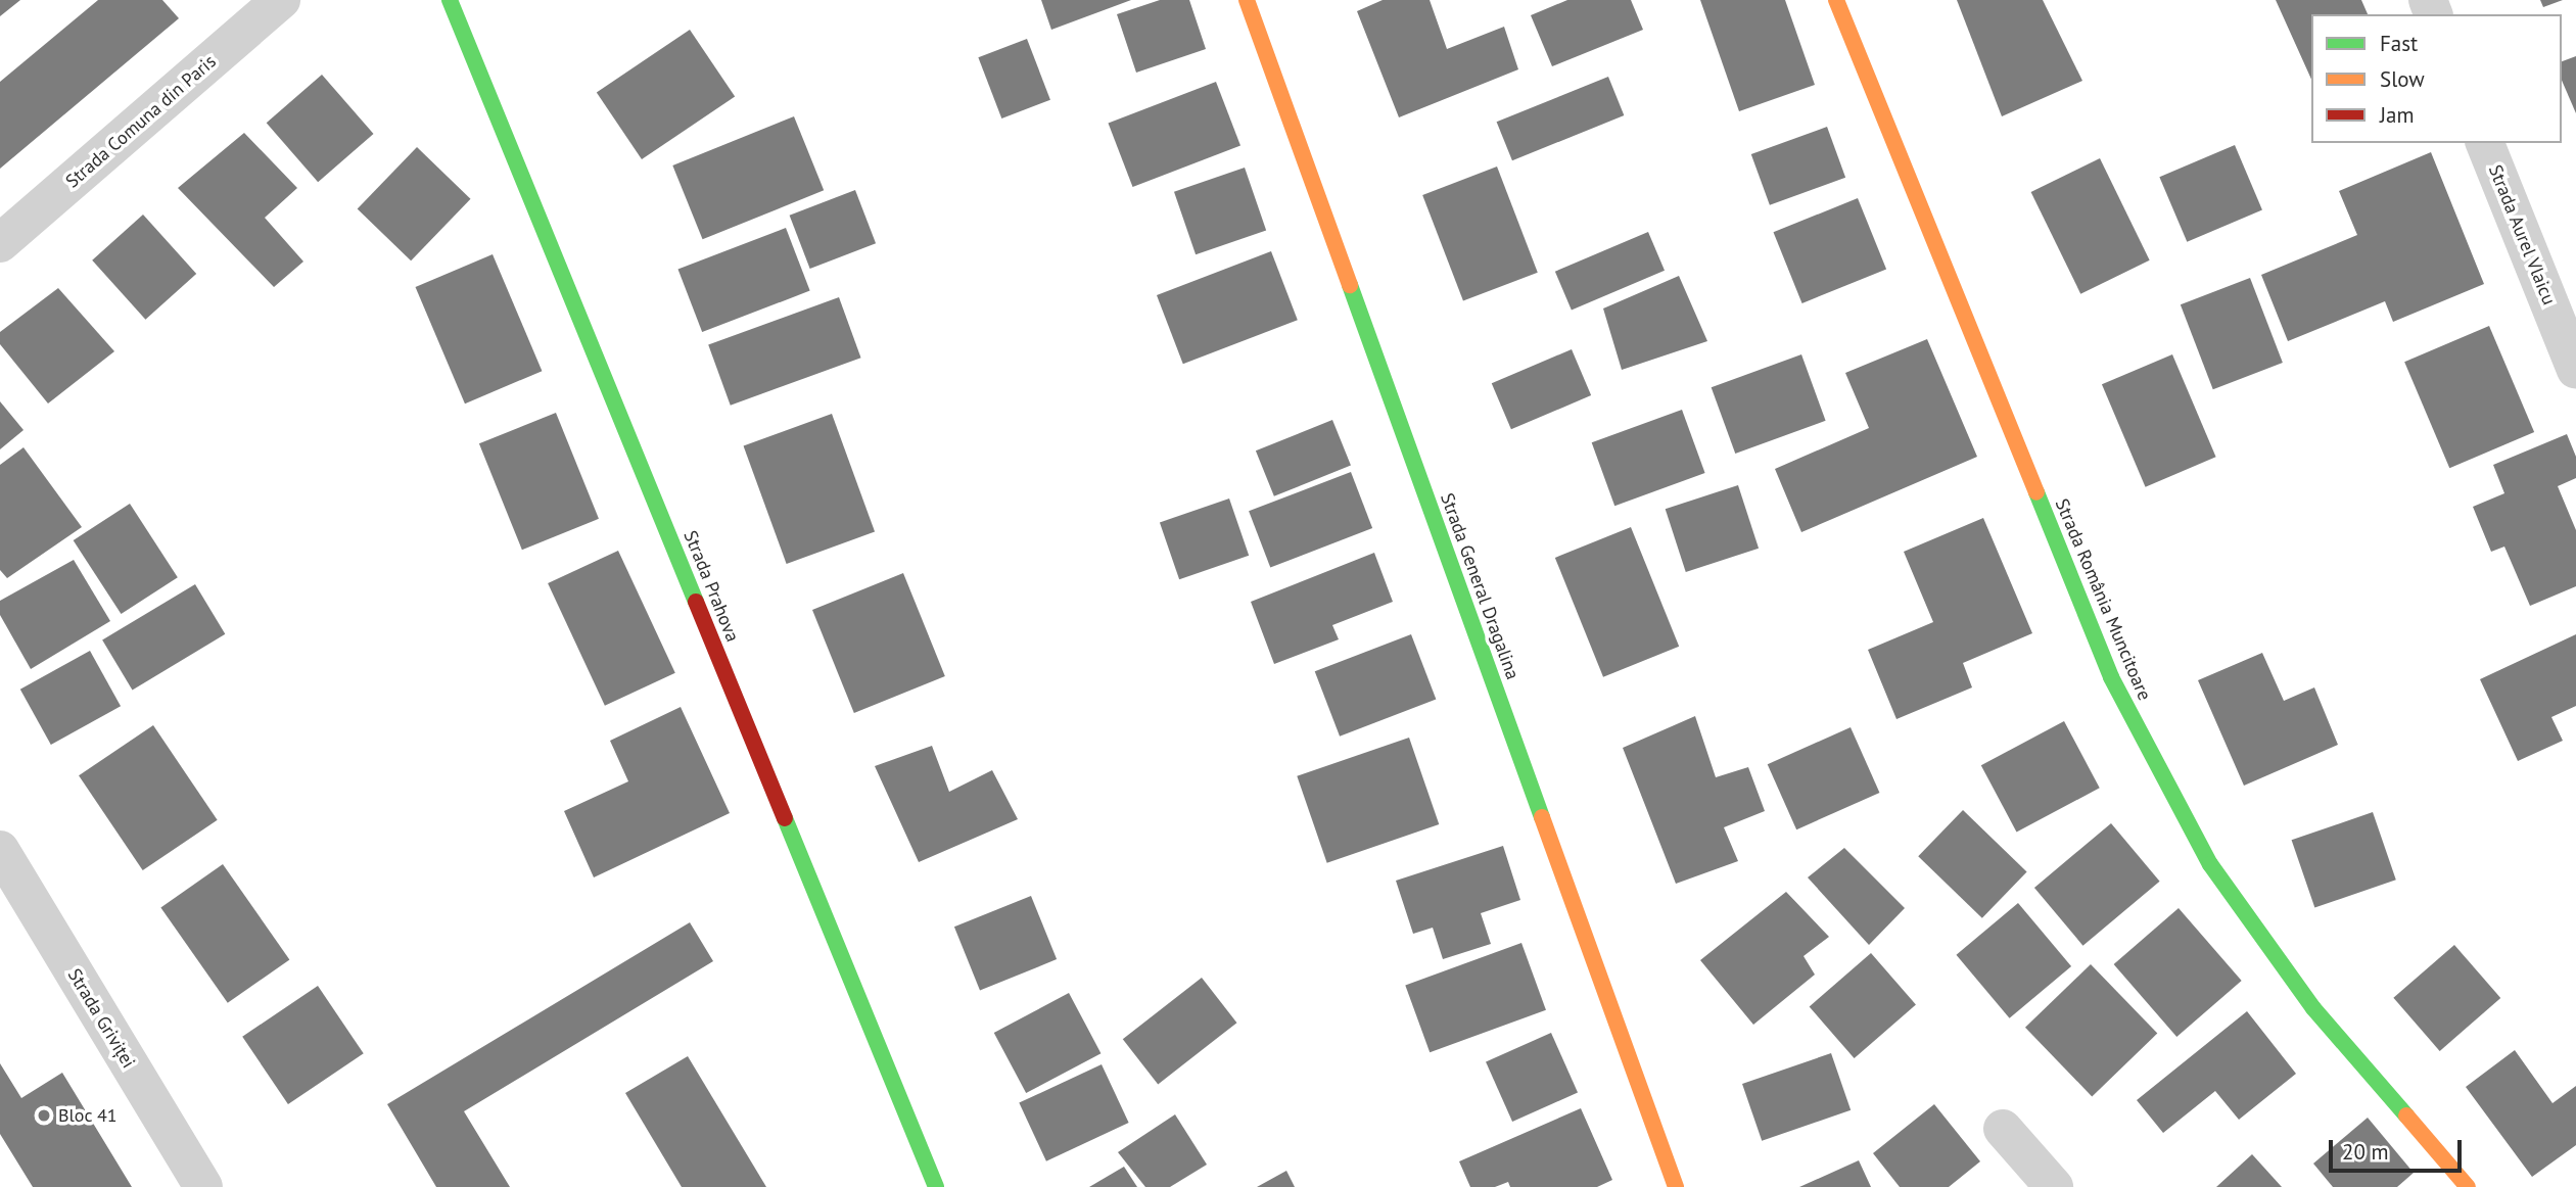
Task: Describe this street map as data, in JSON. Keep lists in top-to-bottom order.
{
  "streets": {
    "street": [
      "Strada Comuna din Paris",
      "Strada Aurel Vlaicu",
      "Strada Prahova",
      "Strada General Dragalina",
      "Strada România Muncitoare",
      "Strada Griviței"
    ]
  },
  "places": ["Bloc 41"],
  "legend": ["Fast", "Slow", "Jam"],
  "scale_bar": "20 m"
}
